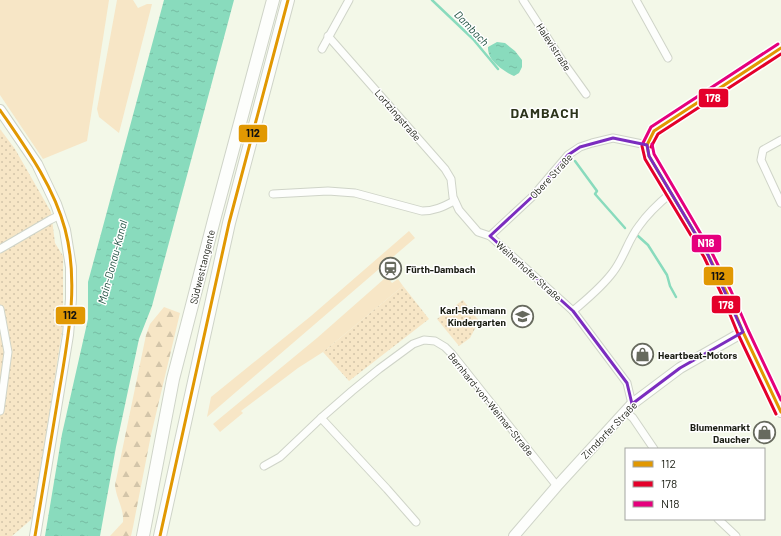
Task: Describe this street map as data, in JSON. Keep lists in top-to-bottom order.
{
  "streets": {
    "highway": ["Südwesttangente"],
    "main road": ["Zirndorfer Straße"],
    "street": [
      "Halevistraße",
      "Lortzingstraße",
      "Obere Straße",
      "Weiherhofer Straße",
      "Bernhard-von-Weimar-Straße"
    ]
  },
  "crossings": [
    ["Lortzingstraße", "Weiherhofer Straße"],
    ["Obere Straße", "Weiherhofer Straße"],
    ["Weiherhofer Straße", "Zirndorfer Straße"],
    ["Bernhard-von-Weimar-Straße", "Zirndorfer Straße"]
  ],
  "districts": ["DAMBACH"],
  "water": ["Dambach", "Main-Donau-Kanal"],
  "places": {
    "station": ["Fürth-Dambach"],
    "school or university": ["Karl-Reinmann Kindergarten"],
    "shop": ["Heartbeat-Motors", "Blumenmarkt Daucher"]
  },
  "lines": ["transit line 112", "transit line N18", "transit line 178"],
  "legend": ["112", "178", "N18"]
}
